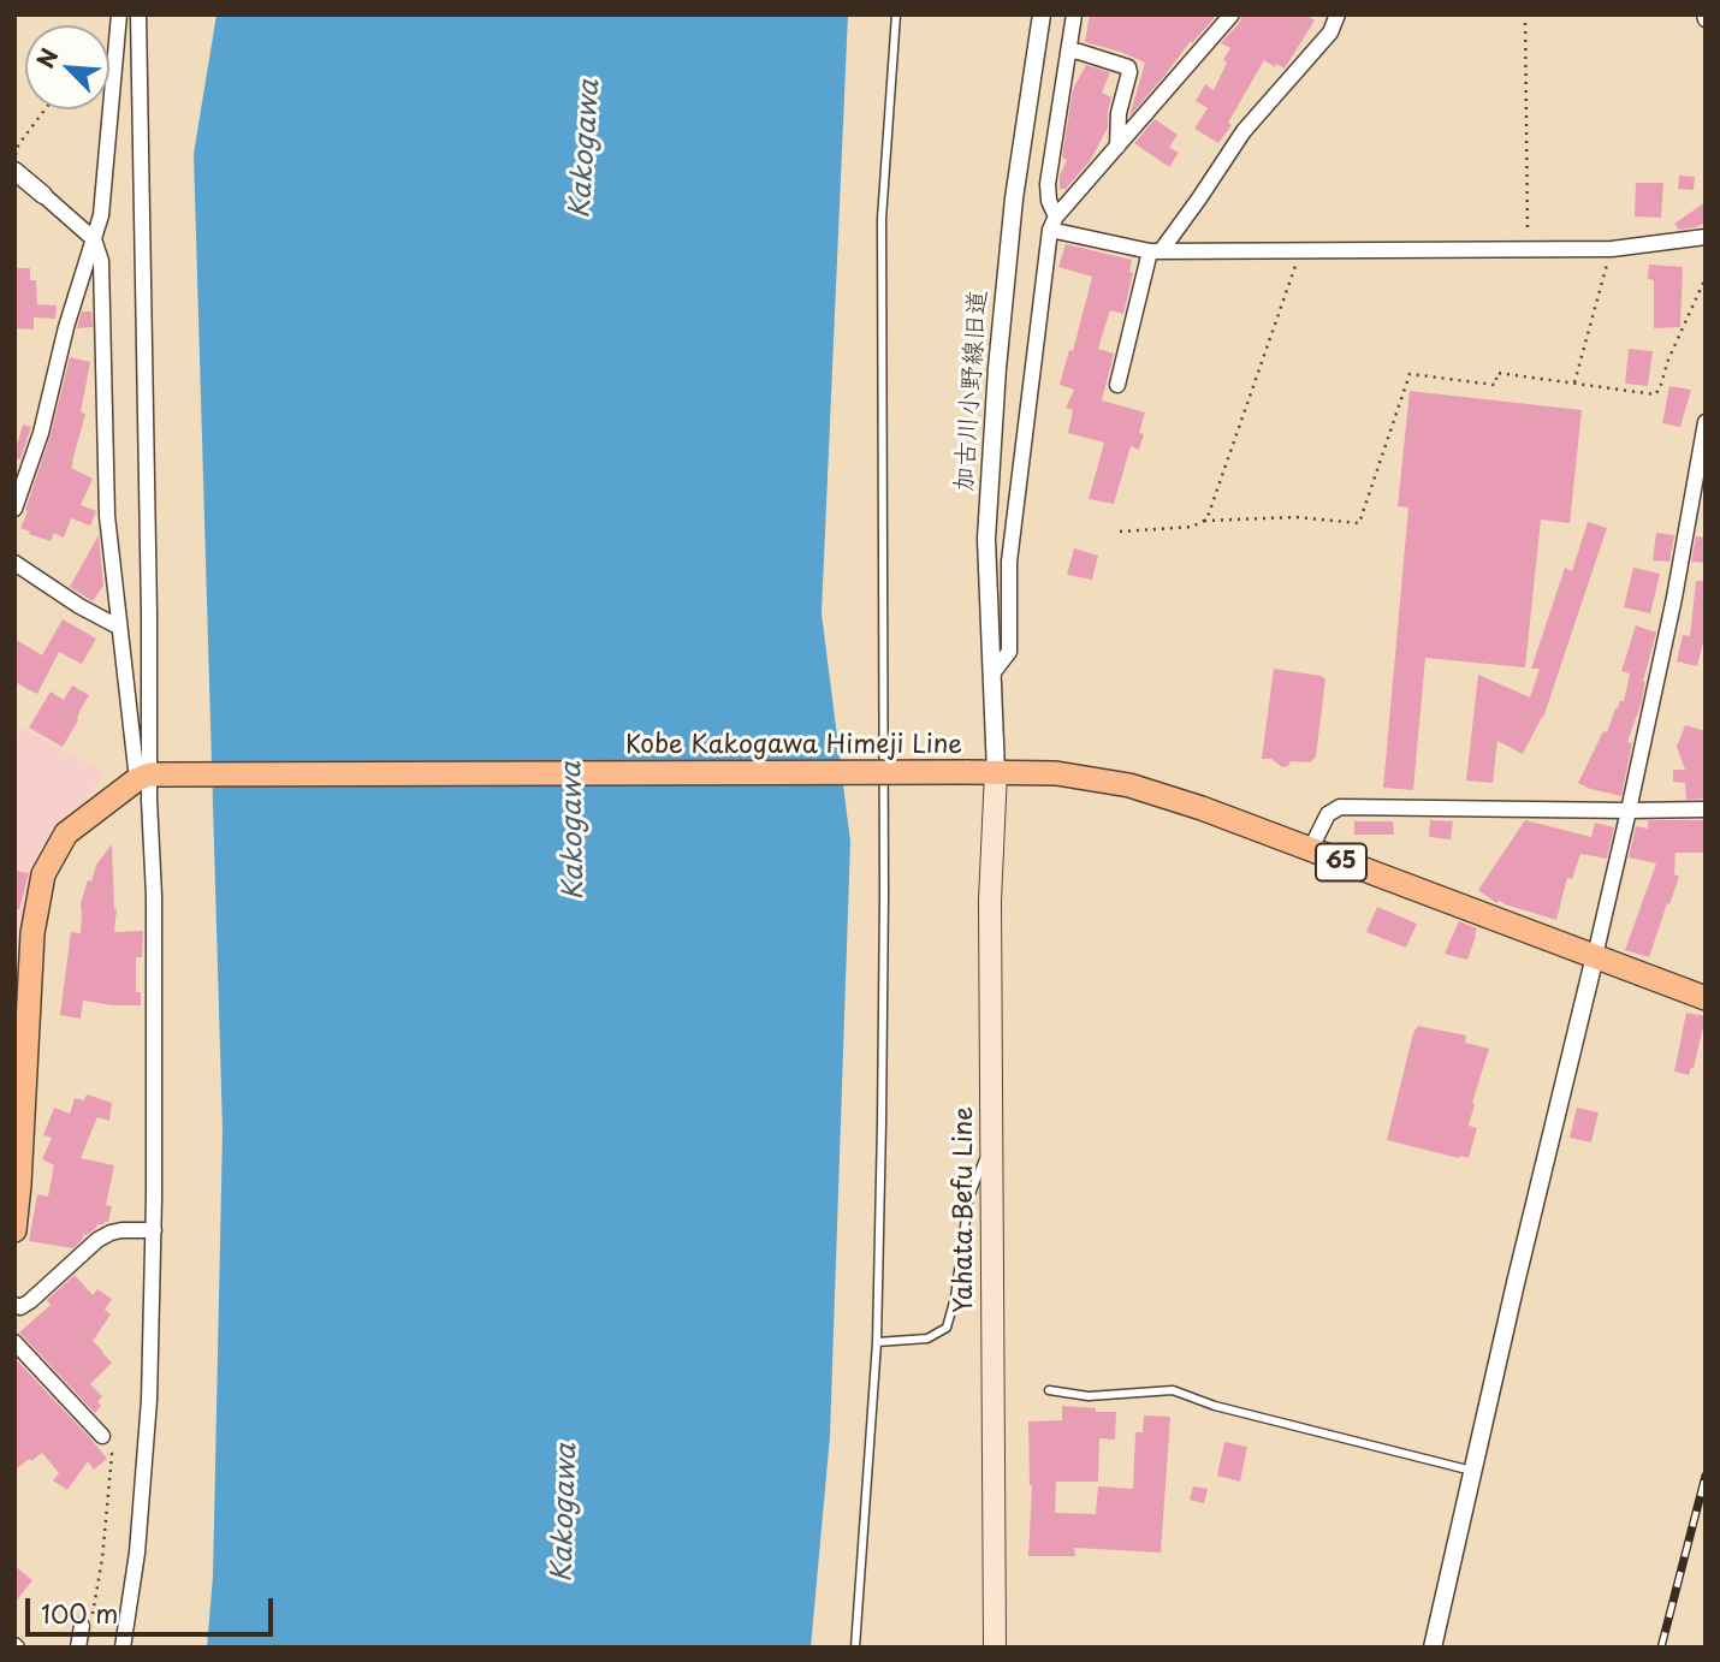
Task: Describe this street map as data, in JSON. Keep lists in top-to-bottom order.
{
  "streets": {
    "main road": ["Kobe Kakogawa Himeji Line", "65", "Yahata Befu Line"],
    "street": ["加古川小野線旧道"]
  },
  "crossings": [
    ["加古川小野線旧道", "Kobe Kakogawa Himeji Line"],
    ["加古川小野線旧道", "Yahata Befu Line"],
    ["Kobe Kakogawa Himeji Line", "Yahata Befu Line"]
  ],
  "water": ["Kakogawa"],
  "scale_bar": "100 m",
  "north": "top left"
}
